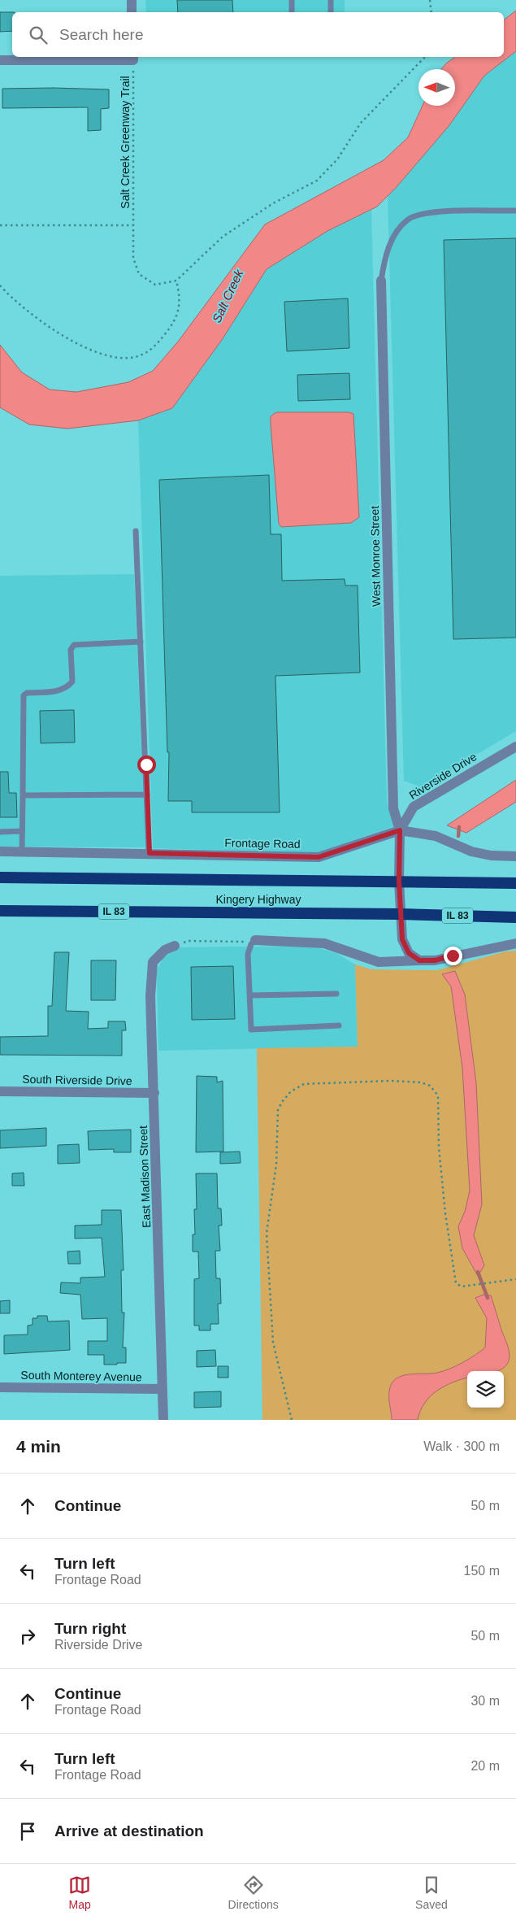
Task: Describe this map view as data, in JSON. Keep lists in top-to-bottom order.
{
  "streets": {
    "highway": ["Kingery Highway", "IL 83"],
    "street": [
      "West Monroe Street",
      "Riverside Drive",
      "Frontage Road",
      "South Riverside Drive",
      "East Madison Street",
      "South Monterey Avenue"
    ],
    "path": ["Salt Creek Greenway Trail"]
  },
  "crossings": [
    ["West Monroe Street", "Riverside Drive"],
    ["West Monroe Street", "Frontage Road"],
    ["Riverside Drive", "Frontage Road"],
    ["Riverside Drive", "Kingery Highway"],
    ["South Riverside Drive", "East Madison Street"],
    ["East Madison Street", "South Monterey Avenue"]
  ],
  "water": ["Salt Creek"],
  "north": "left",
  "page": {
    "search": "Search here",
    "heading": ["4 min", "Walk · 300 m"],
    "list": [
      ["Continue", "50 m"],
      ["Turn left", "Frontage Road", "150 m"],
      ["Turn right", "Riverside Drive", "50 m"],
      ["Continue", "Frontage Road", "30 m"],
      ["Turn left", "Frontage Road", "20 m"],
      "Arrive at destination"
    ],
    "nav": ["Map", "Directions", "Saved"]
  }
}
